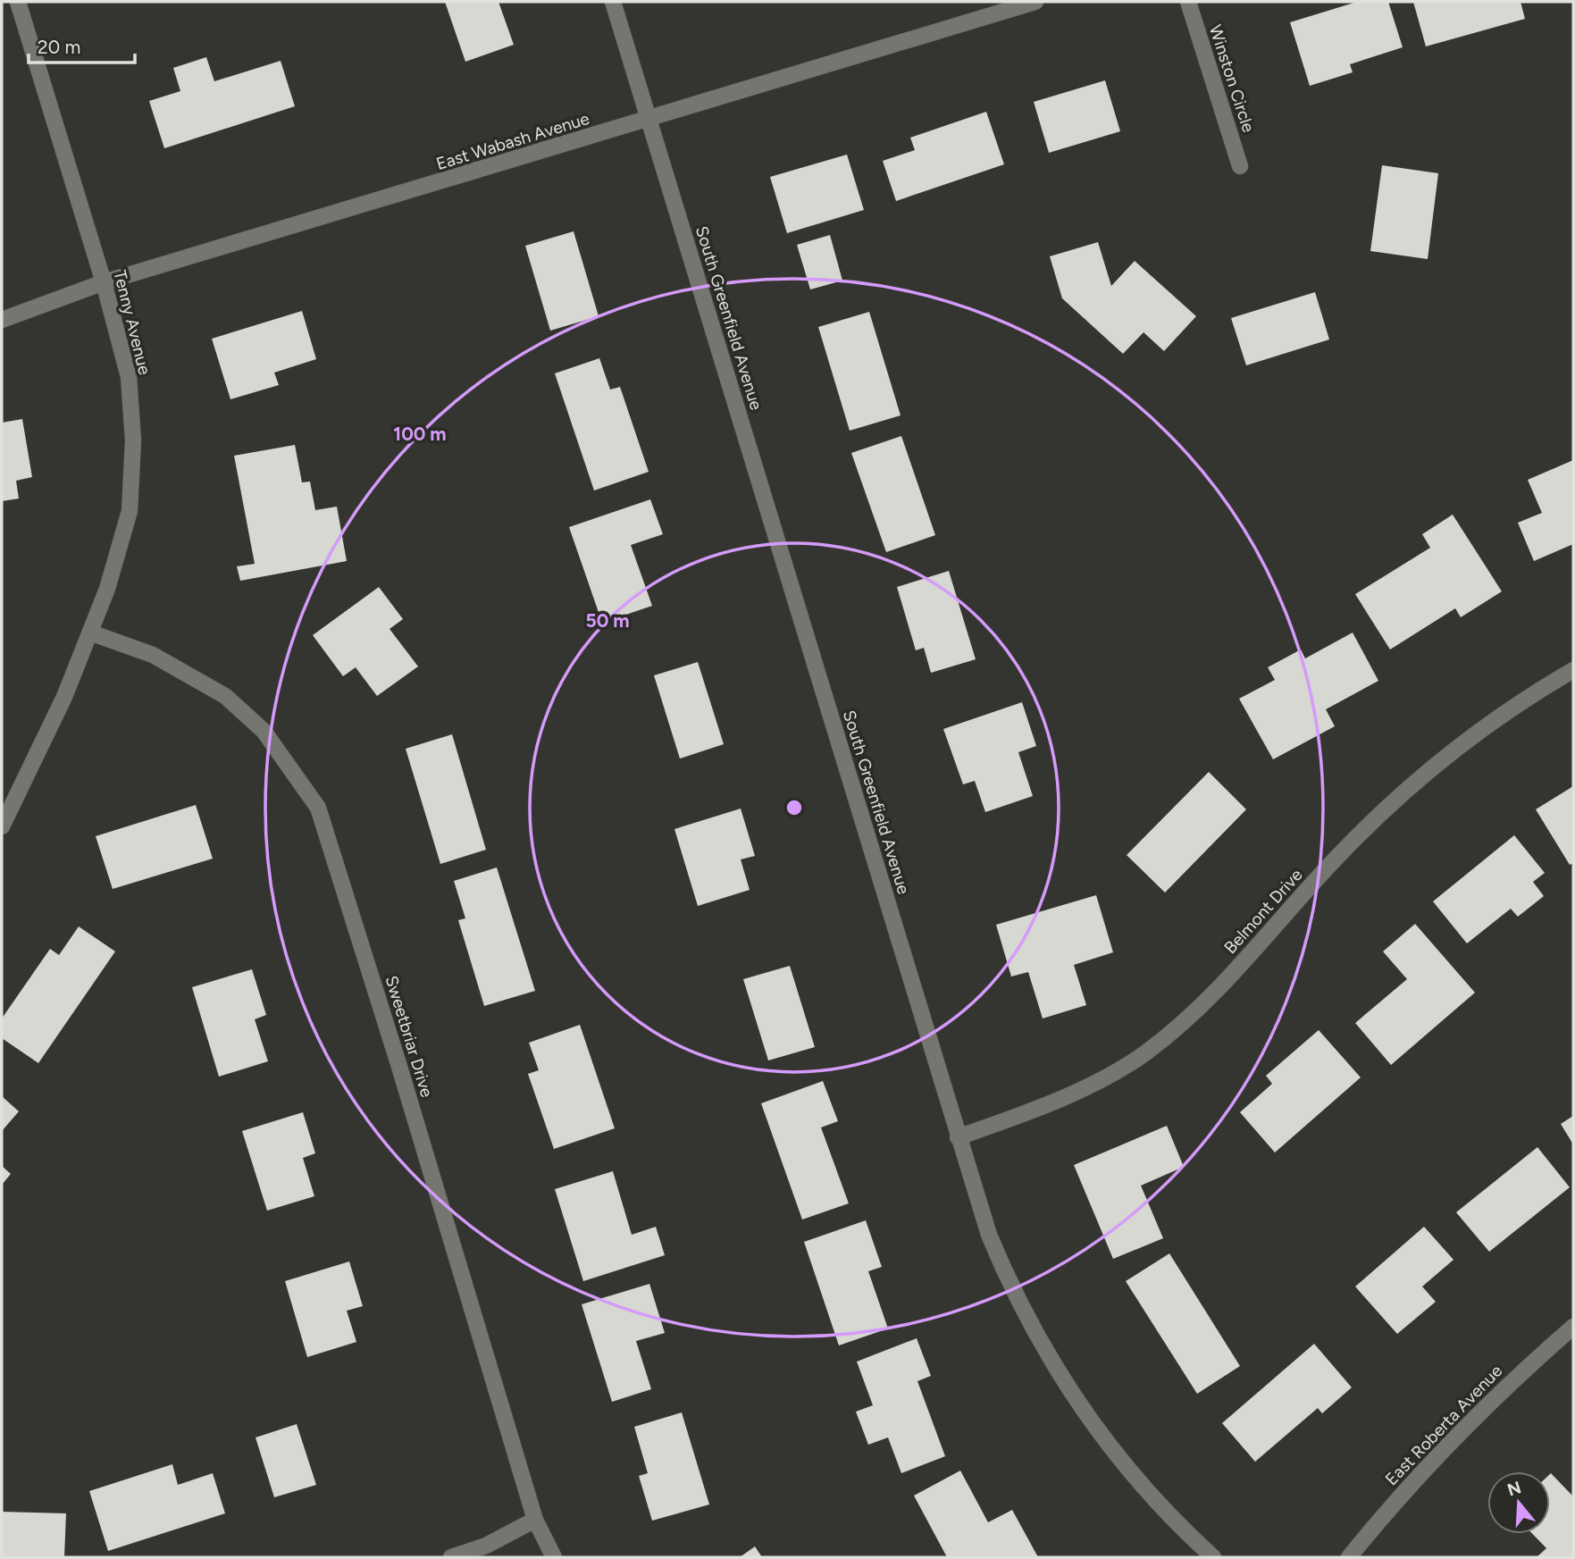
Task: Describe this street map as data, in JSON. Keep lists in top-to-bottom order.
{
  "streets": {
    "street": [
      "Winston Circle",
      "East Wabash Avenue",
      "South Greenfield Avenue",
      "Tenny Avenue",
      "Belmont Drive",
      "Sweetbriar Drive",
      "East Roberta Avenue"
    ]
  },
  "crossings": [
    ["East Wabash Avenue", "South Greenfield Avenue"],
    ["East Wabash Avenue", "Tenny Avenue"],
    ["South Greenfield Avenue", "Belmont Drive"],
    ["Tenny Avenue", "Sweetbriar Drive"]
  ],
  "scale_bar": "20 m",
  "north": "top",
  "rings": ["100 m", "50 m"]
}
